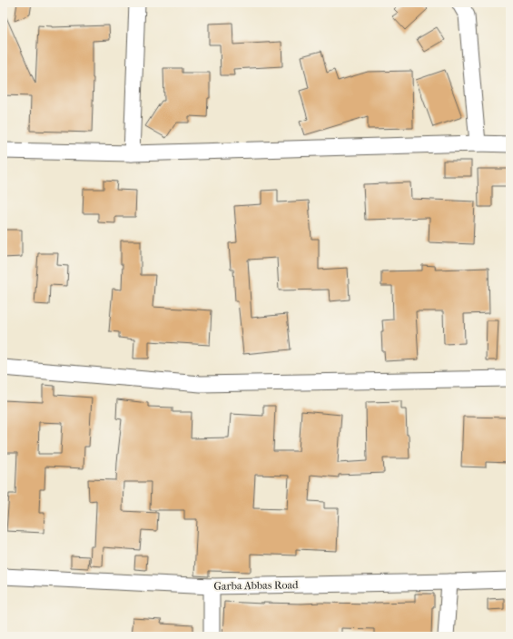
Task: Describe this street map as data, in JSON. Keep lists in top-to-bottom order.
{
  "streets": {
    "street": ["Garba Abbas Road"]
  }
}
